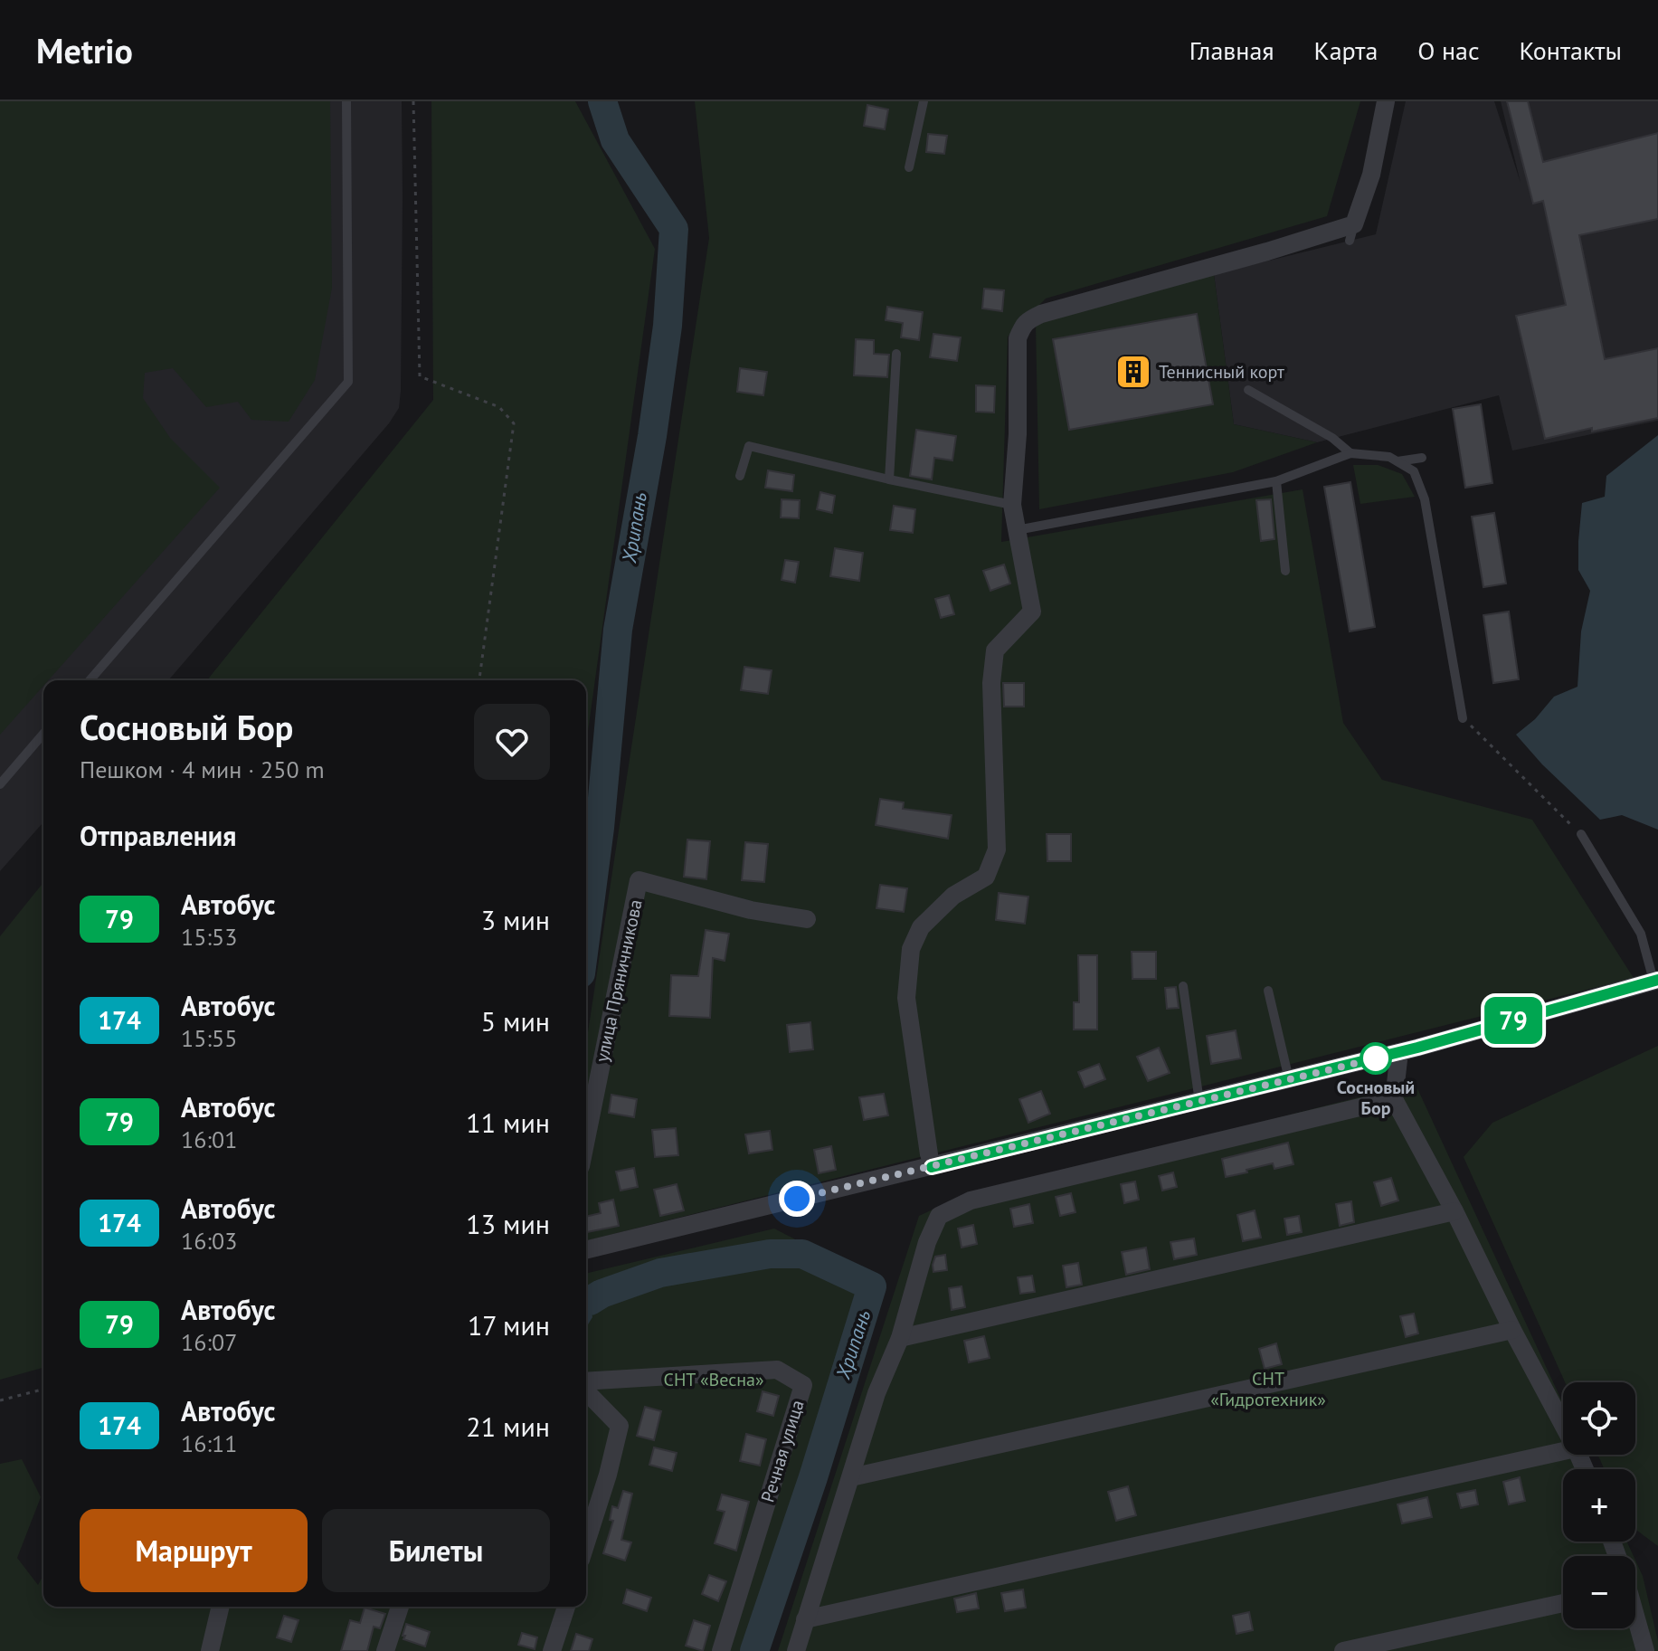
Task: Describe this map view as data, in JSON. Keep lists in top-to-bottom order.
{
  "streets": {
    "street": ["улица Пряничникова", "Речная улица"]
  },
  "water": ["Хрипань"],
  "parks": ["СНТ «Гидротехник»", "СНТ «Весна»"],
  "places": {
    "building": ["Теннисный корт"],
    "other": ["Сосновый Бор"]
  },
  "lines": ["bus line 79"],
  "page": {
    "header": "Metrio",
    "nav": [
      "Главная",
      "Карта",
      "О нас",
      "Контакты"
    ],
    "on_map": "79",
    "heading": [
      ["Сосновый Бор", "Пешком · 4 мин · 250 m"],
      "Отправления"
    ],
    "list": [
      {
        "mark": "79",
        "name": "Автобус",
        "note": "15:53",
        "value": "3 мин"
      },
      {
        "mark": "174",
        "name": "Автобус",
        "note": "15:55",
        "value": "5 мин"
      },
      {
        "mark": "79",
        "name": "Автобус",
        "note": "16:01",
        "value": "11 мин"
      },
      {
        "mark": "174",
        "name": "Автобус",
        "note": "16:03",
        "value": "13 мин"
      },
      {
        "mark": "79",
        "name": "Автобус",
        "note": "16:07",
        "value": "17 мин"
      },
      {
        "mark": "174",
        "name": "Автобус",
        "note": "16:11",
        "value": "21 мин"
      }
    ],
    "map_buttons": ["+", "−"],
    "buttons": ["Маршрут", "Билеты"]
  }
}
